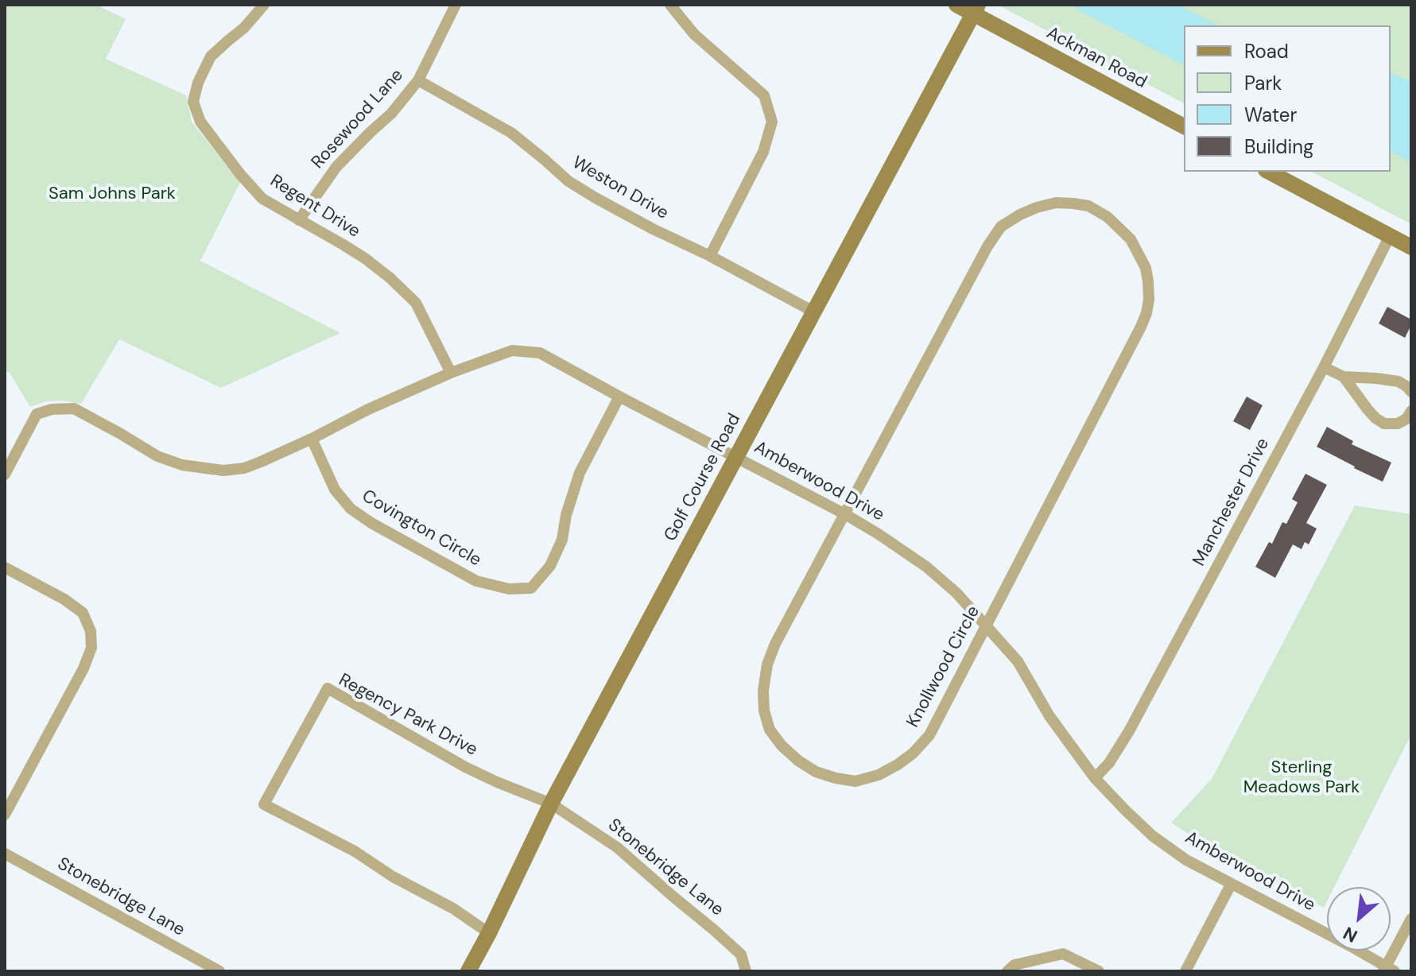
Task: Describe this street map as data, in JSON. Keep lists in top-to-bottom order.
{
  "streets": {
    "street": [
      "Ackman Road",
      "Rosewood Lane",
      "Weston Drive",
      "Regent Drive",
      "Golf Course Road",
      "Amberwood Drive",
      "Manchester Drive",
      "Covington Circle",
      "Knollwood Circle",
      "Regency Park Drive",
      "Stonebridge Lane"
    ]
  },
  "crossings": [
    ["Ackman Road", "Golf Course Road"],
    ["Rosewood Lane", "Weston Drive"],
    ["Rosewood Lane", "Regent Drive"],
    ["Weston Drive", "Golf Course Road"],
    ["Regent Drive", "Amberwood Drive"],
    ["Golf Course Road", "Amberwood Drive"],
    ["Golf Course Road", "Regency Park Drive"],
    ["Golf Course Road", "Stonebridge Lane"],
    ["Amberwood Drive", "Manchester Drive"],
    ["Amberwood Drive", "Covington Circle"],
    ["Amberwood Drive", "Knollwood Circle"],
    ["Regency Park Drive", "Stonebridge Lane"]
  ],
  "parks": ["Sam Johns Park", "Sterling Meadows Park"],
  "legend": [
    "Road",
    "Park",
    "Water",
    "Building"
  ],
  "north": "bottom left"
}
